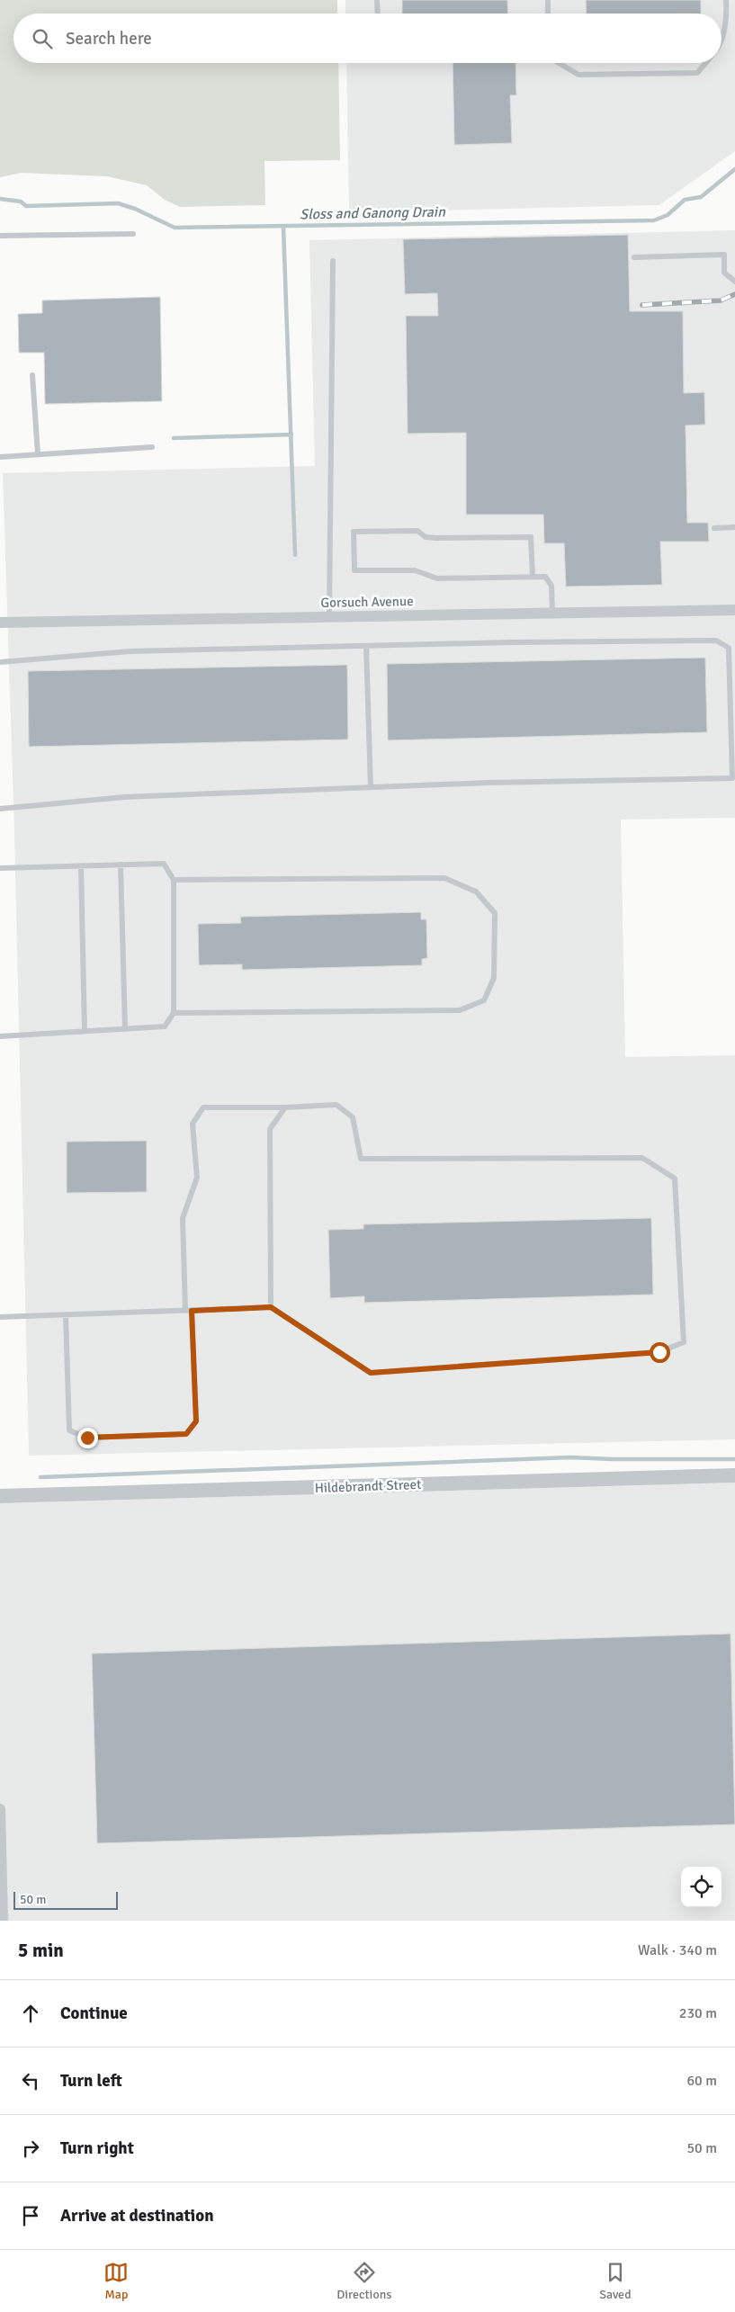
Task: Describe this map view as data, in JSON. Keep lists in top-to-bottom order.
{
  "streets": {
    "street": ["Gorsuch Avenue", "Hildebrandt Street"]
  },
  "water": ["Sloss and Ganong Drain"],
  "scale_bar": "50 m",
  "page": {
    "search": "Search here",
    "scale": "50 m",
    "heading": ["5 min", "Walk · 340 m"],
    "list": [
      ["Continue", "230 m"],
      ["Turn left", "60 m"],
      ["Turn right", "50 m"],
      "Arrive at destination"
    ],
    "nav": ["Map", "Directions", "Saved"]
  }
}
